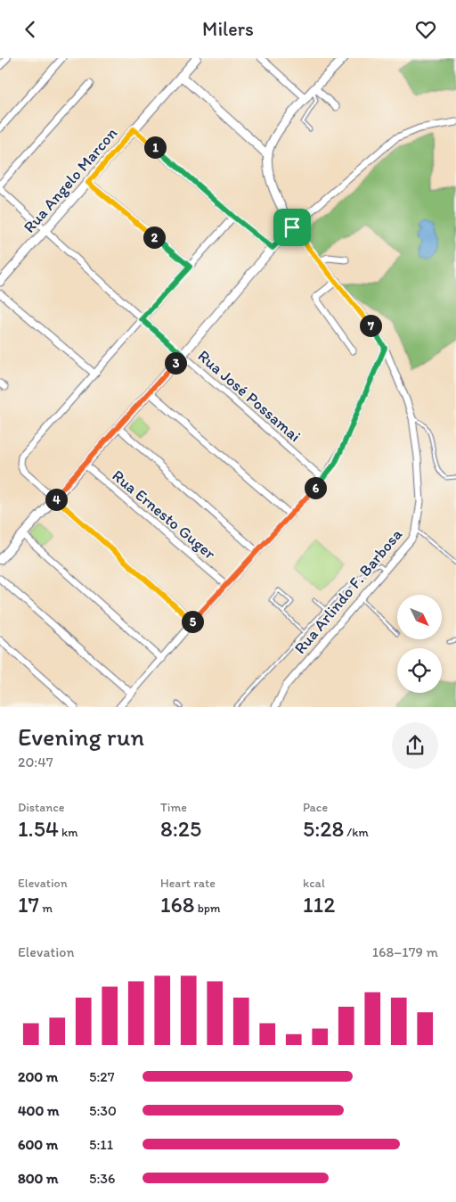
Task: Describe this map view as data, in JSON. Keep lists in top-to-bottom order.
{
  "streets": {
    "street": [
      "Rua Angelo Marcon",
      "Rua José Possamai",
      "Rua Ernesto Guger",
      "Rua Arlindo F. Barbosa"
    ]
  },
  "crossings": [
    ["Rua Angelo Marcon", "Rua José Possamai"]
  ],
  "north": "bottom right",
  "page": {
    "header": "Milers",
    "pins": [
      "1",
      "2",
      "7",
      "3",
      "6",
      "4",
      "5"
    ],
    "heading": ["Evening run", "20:47"],
    "stats": [
      ["Distance", "1.54 km"],
      ["Time", "8:25"],
      ["Pace", "5:28 /km"],
      ["Elevation", "17 m"],
      ["Heart rate", "168 bpm"],
      ["kcal", "112"]
    ],
    "chart": ["Elevation", "168–179 m"],
    "list": [
      {
        "name": "200 m",
        "note": "5:27"
      },
      {
        "name": "400 m",
        "note": "5:30"
      },
      {
        "name": "600 m",
        "note": "5:11"
      },
      {
        "name": "800 m",
        "note": "5:36"
      }
    ]
  }
}
